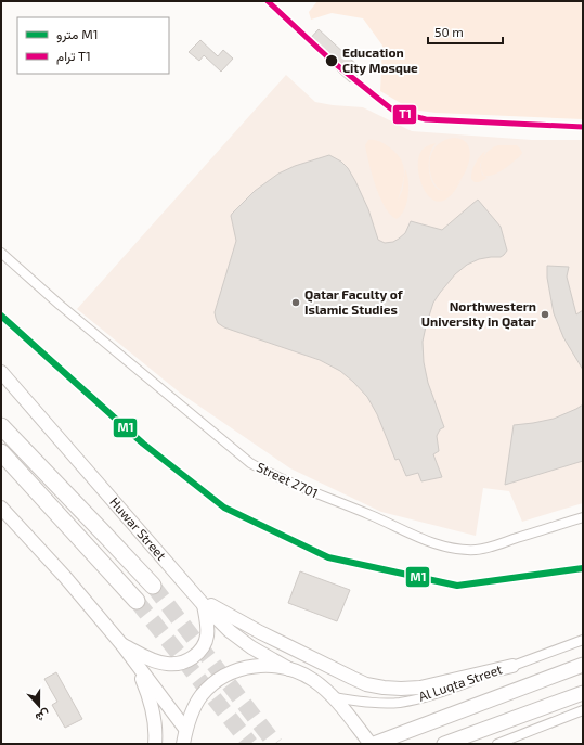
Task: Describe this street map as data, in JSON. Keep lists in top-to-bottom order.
{
  "streets": {
    "highway": ["Huwar Street"],
    "main road": ["Al Luqta Street"],
    "street": ["Street 2701"]
  },
  "places": ["Education City Mosque", "Qatar Faculty of Islamic Studies", "Northwestern University in Qatar"],
  "lines": ["tram line T1", "metro line M1"],
  "legend": ["مترو M1", "ترام T1"],
  "scale_bar": "50 m",
  "north": "bottom"
}
